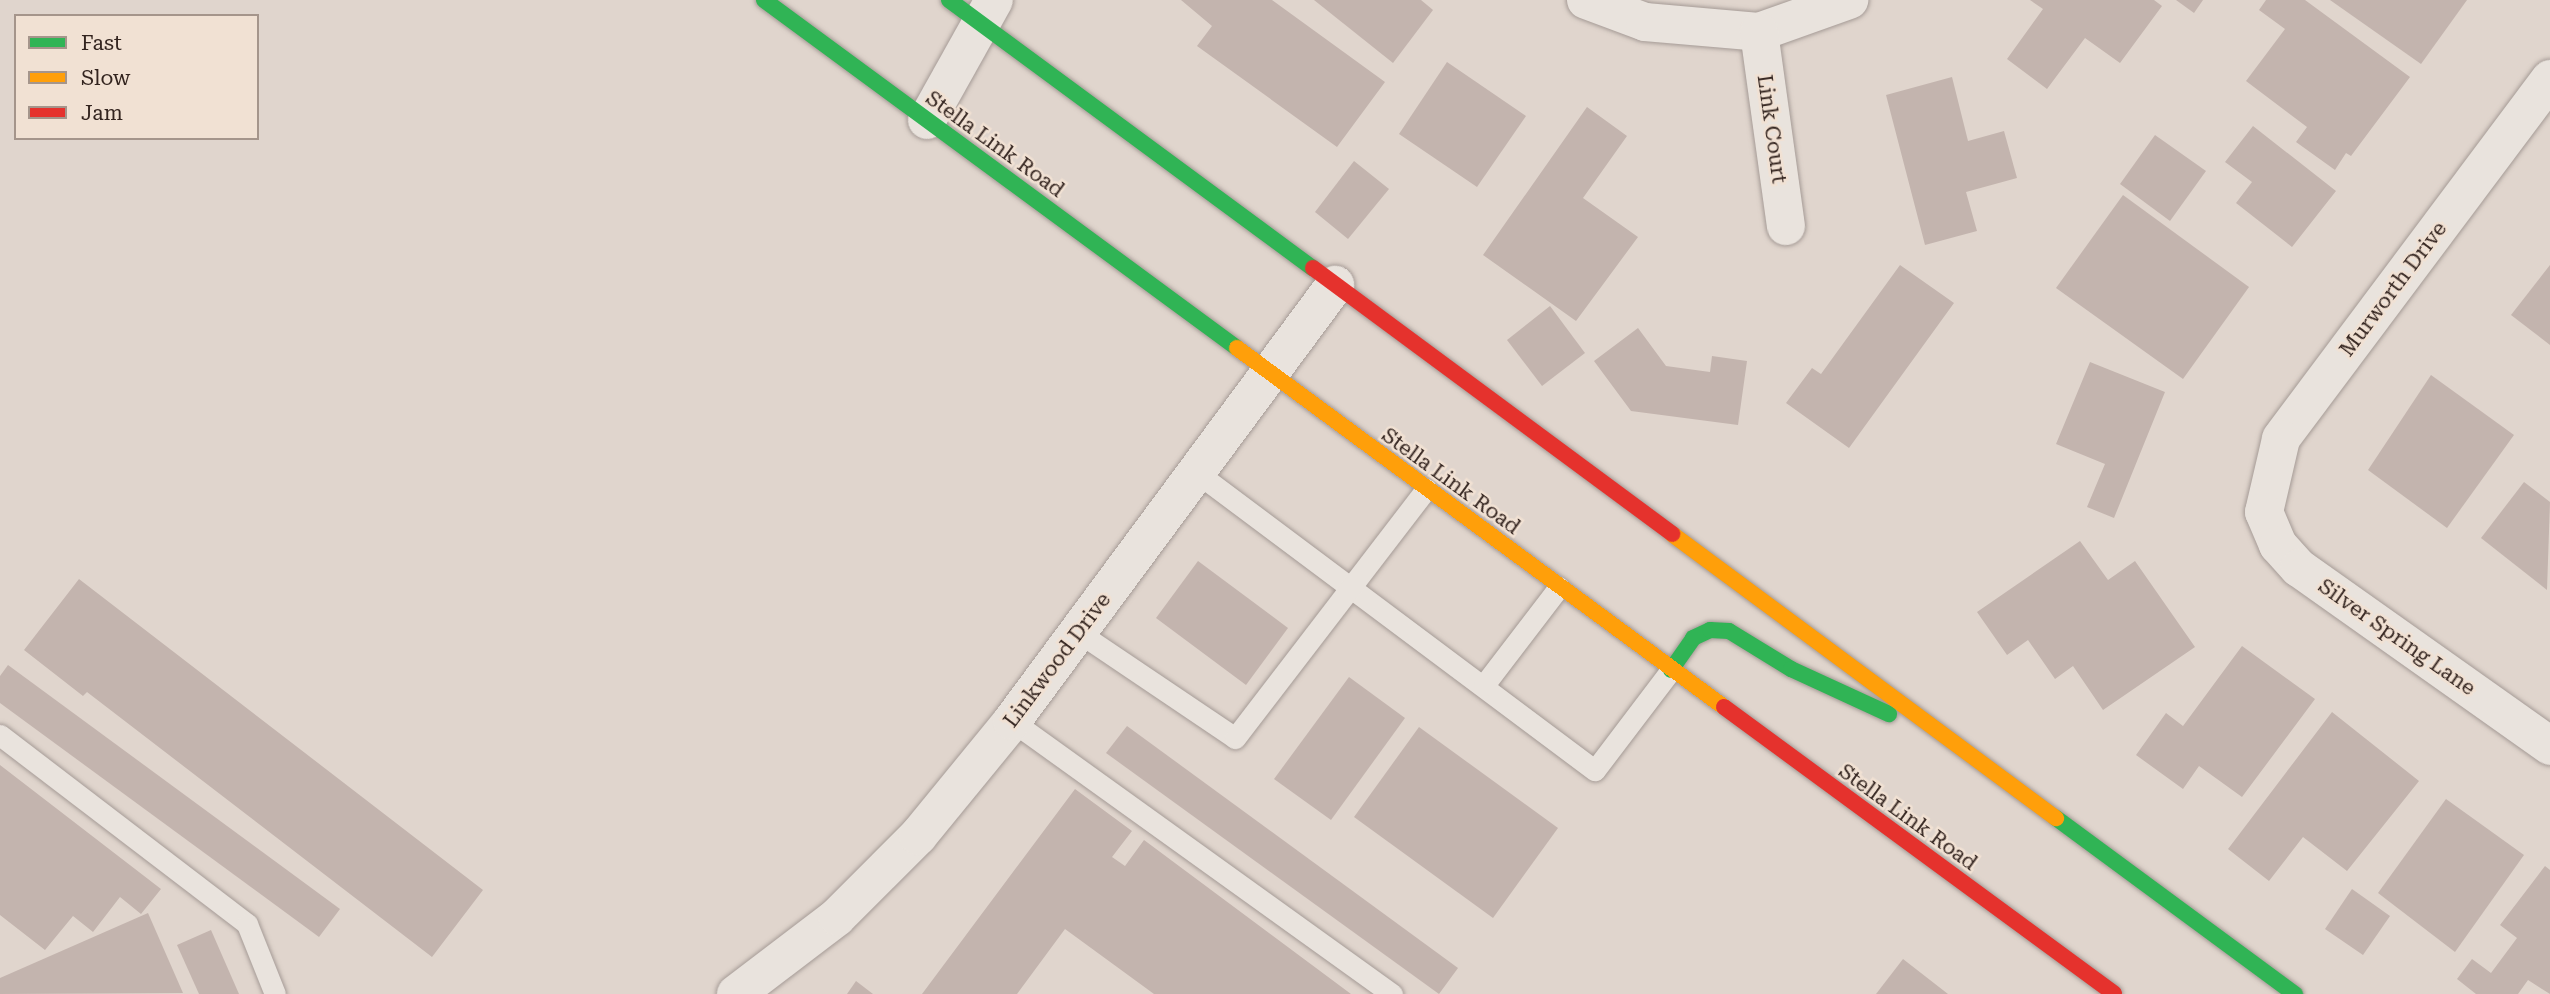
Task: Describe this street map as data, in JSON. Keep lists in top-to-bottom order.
{
  "streets": {
    "main road": ["Stella Link Road"],
    "street": [
      "Link Court",
      "Murworth Drive",
      "Silver Spring Lane",
      "Linkwood Drive"
    ]
  },
  "crossings": [
    ["Stella Link Road", "Linkwood Drive"],
    ["Murworth Drive", "Silver Spring Lane"]
  ],
  "legend": ["Fast", "Slow", "Jam"]
}
